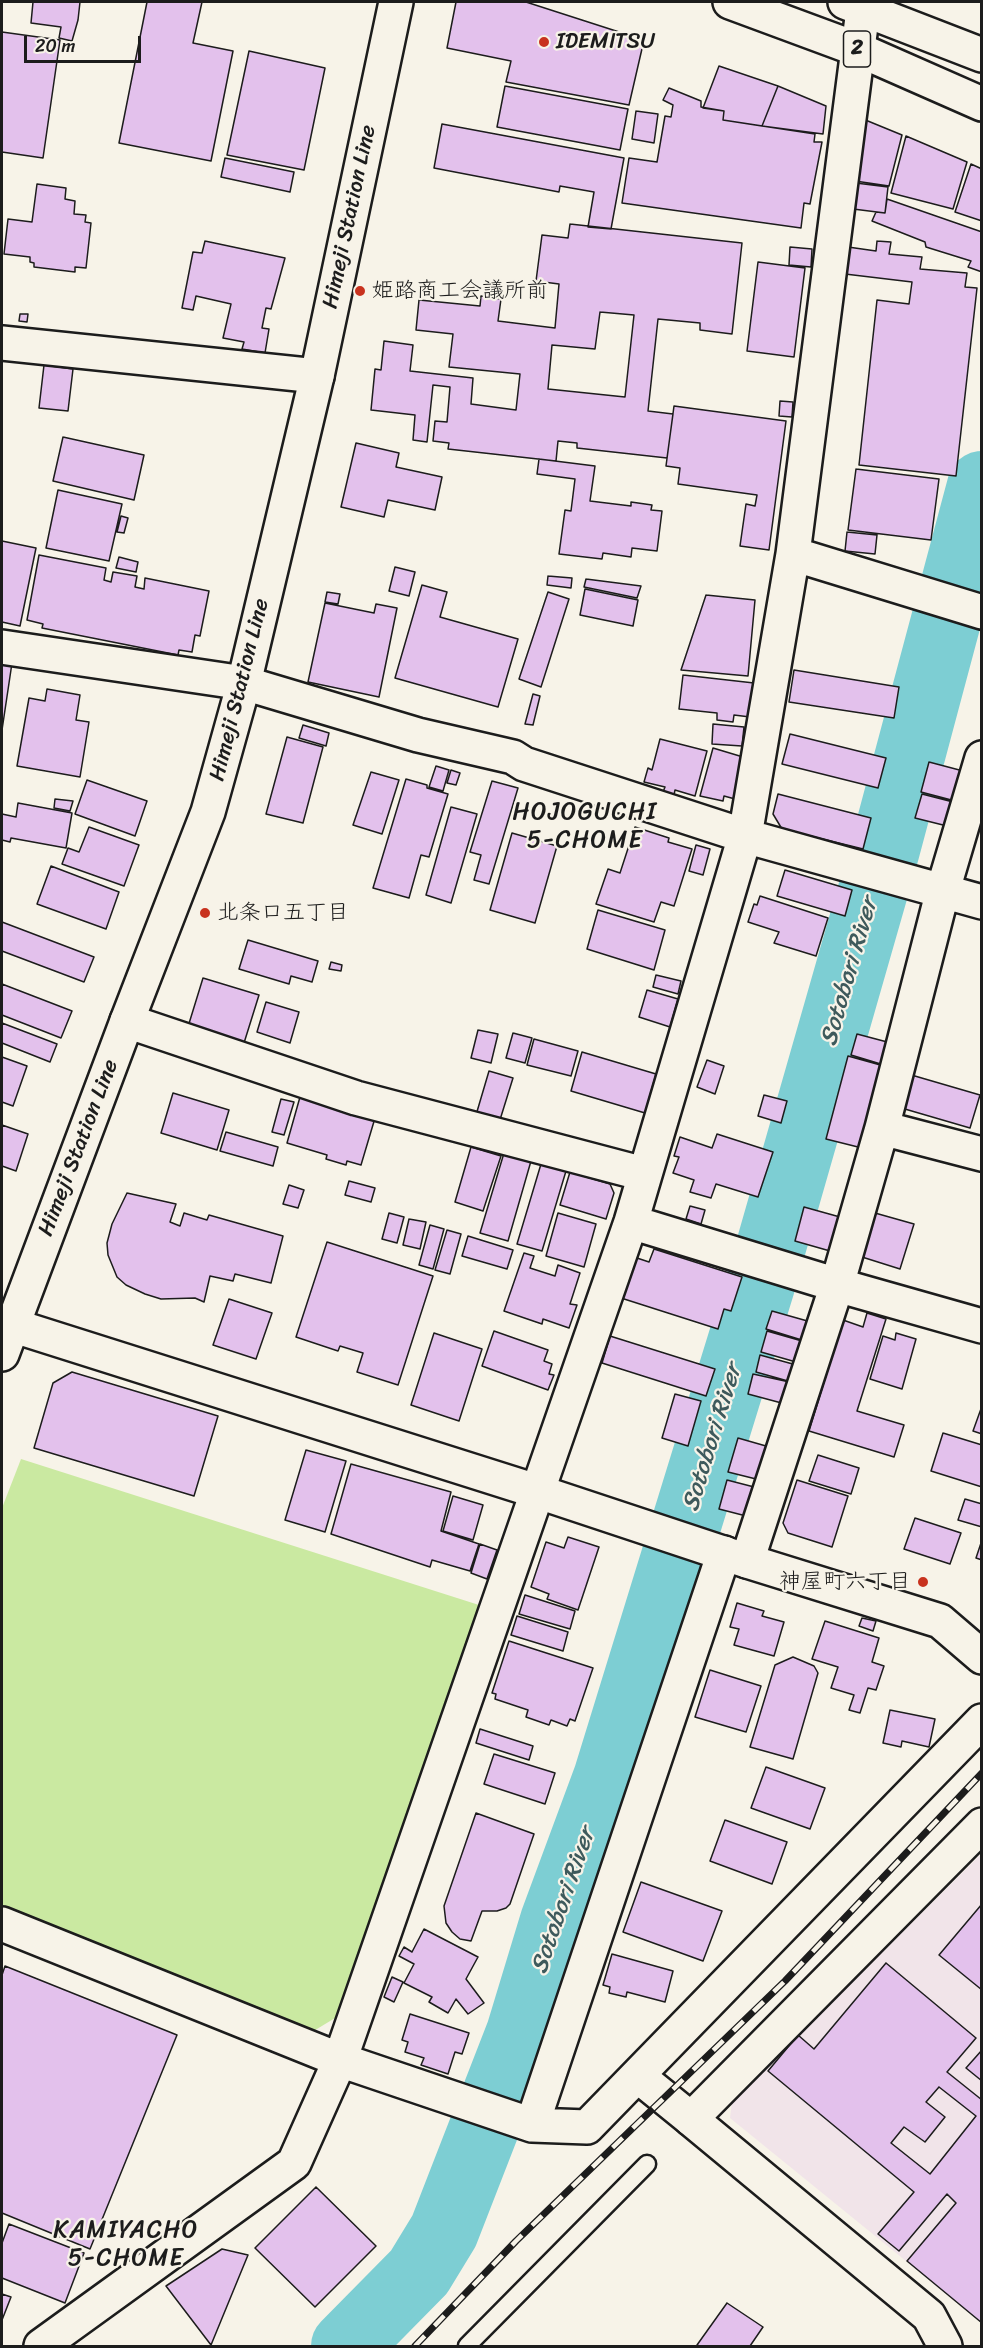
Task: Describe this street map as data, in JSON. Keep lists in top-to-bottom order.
{
  "streets": {
    "main road": ["2", "Himeji Station Line"]
  },
  "districts": ["HOJOGUCHI 5-CHOME", "KAMIYACHO 5-CHOME"],
  "water": ["Sotobori River"],
  "places": [
    "IDEMITSU",
    "姫路商工会議所前",
    "北条口五丁目",
    "神屋町六丁目"
  ],
  "scale_bar": "20 m"
}
